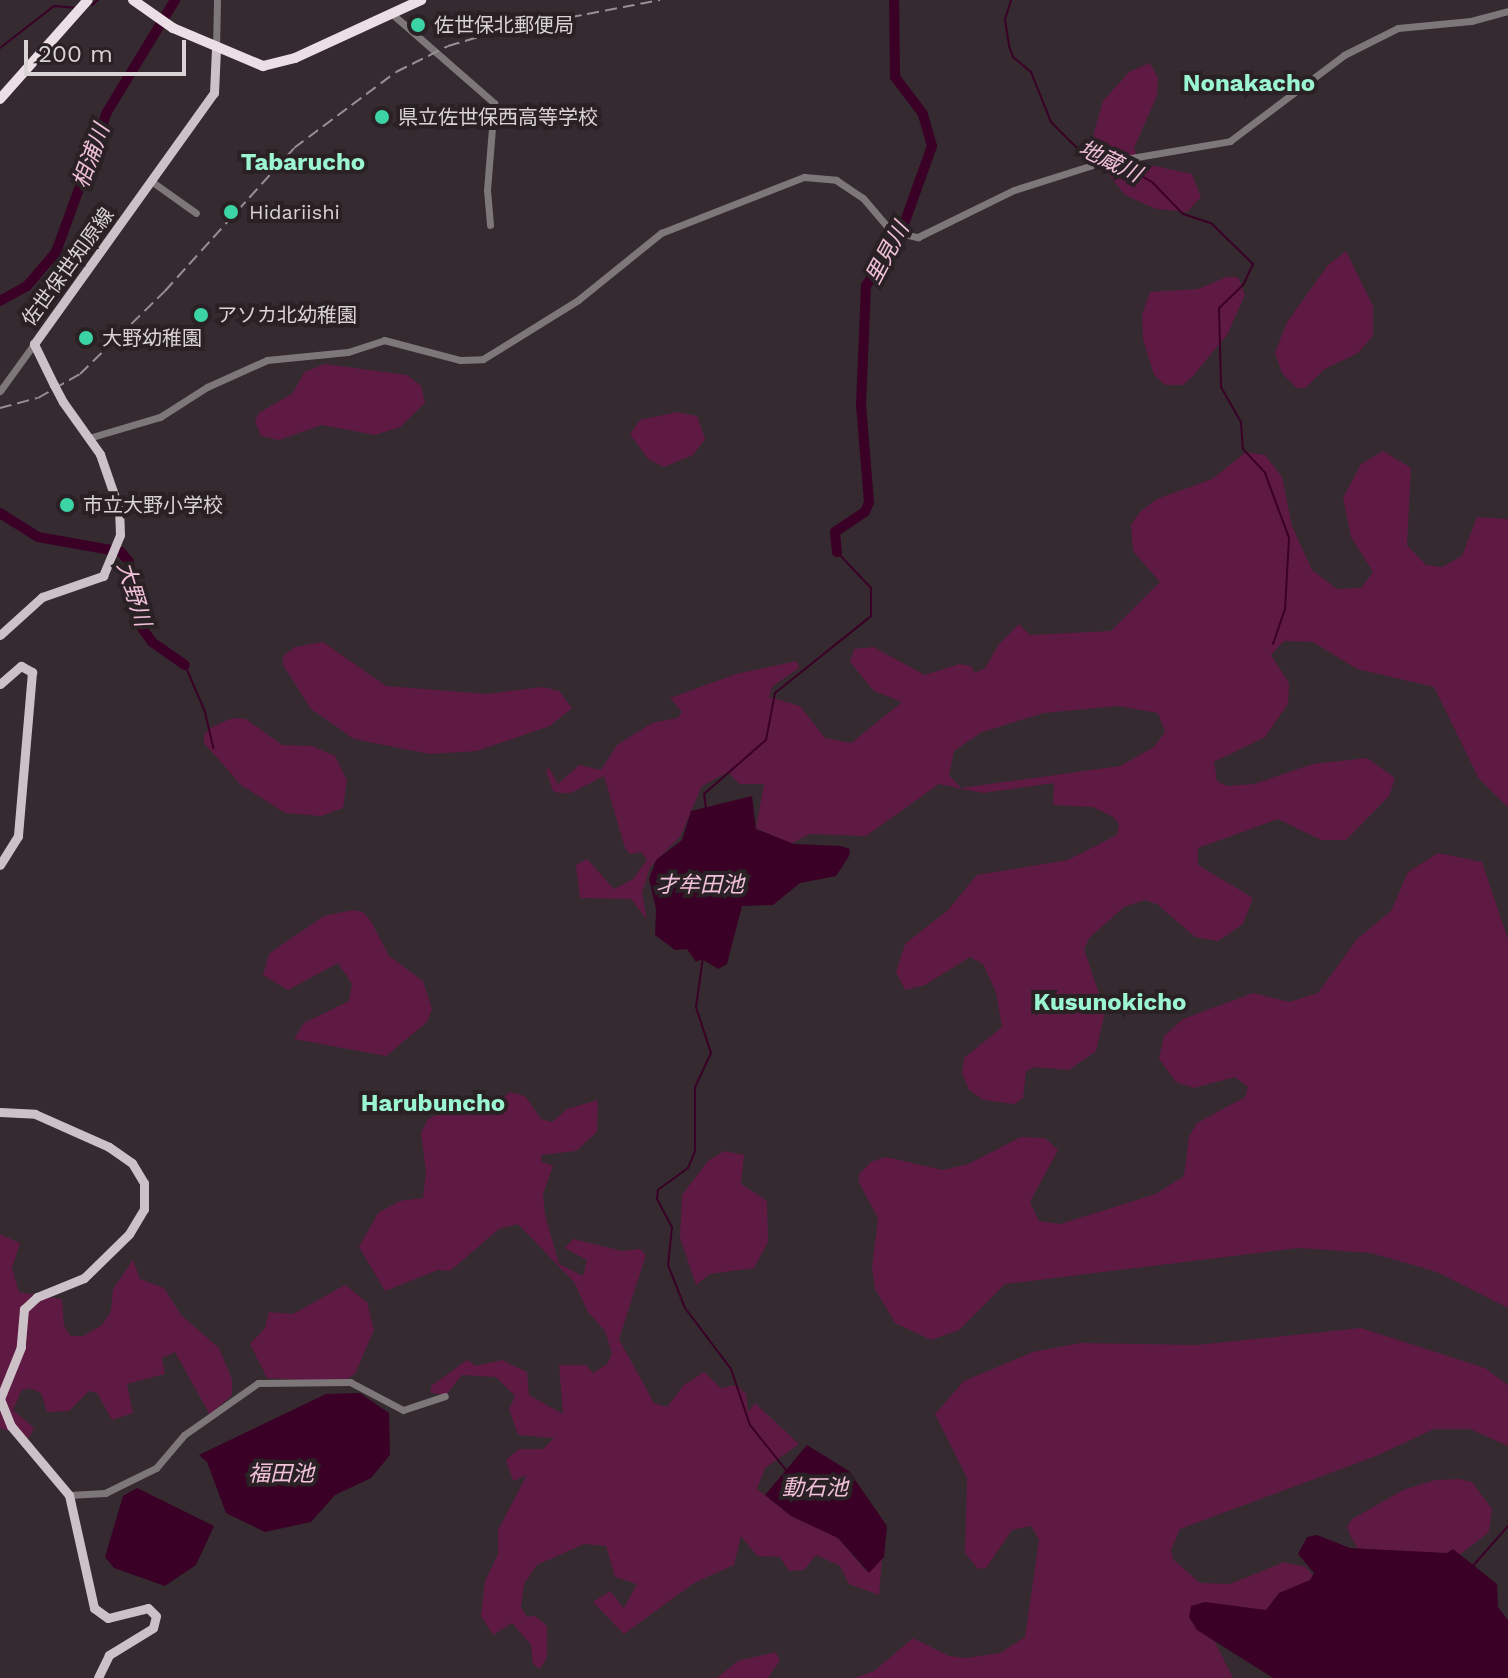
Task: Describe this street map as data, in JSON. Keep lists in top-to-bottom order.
{
  "streets": {
    "main road": ["佐世保世知原線"]
  },
  "districts": [
    "Nonakacho",
    "Tabarucho",
    "Kusunokicho",
    "Harubuncho"
  ],
  "water": [
    "相浦川",
    "地蔵川",
    "里見川",
    "大野川",
    "才牟田池",
    "福田池",
    "動石池"
  ],
  "places": [
    "佐世保北郵便局",
    "県立佐世保西高等学校",
    "Hidariishi",
    "アソカ北幼稚園",
    "大野幼稚園",
    "市立大野小学校"
  ],
  "scale_bar": "200 m"
}
